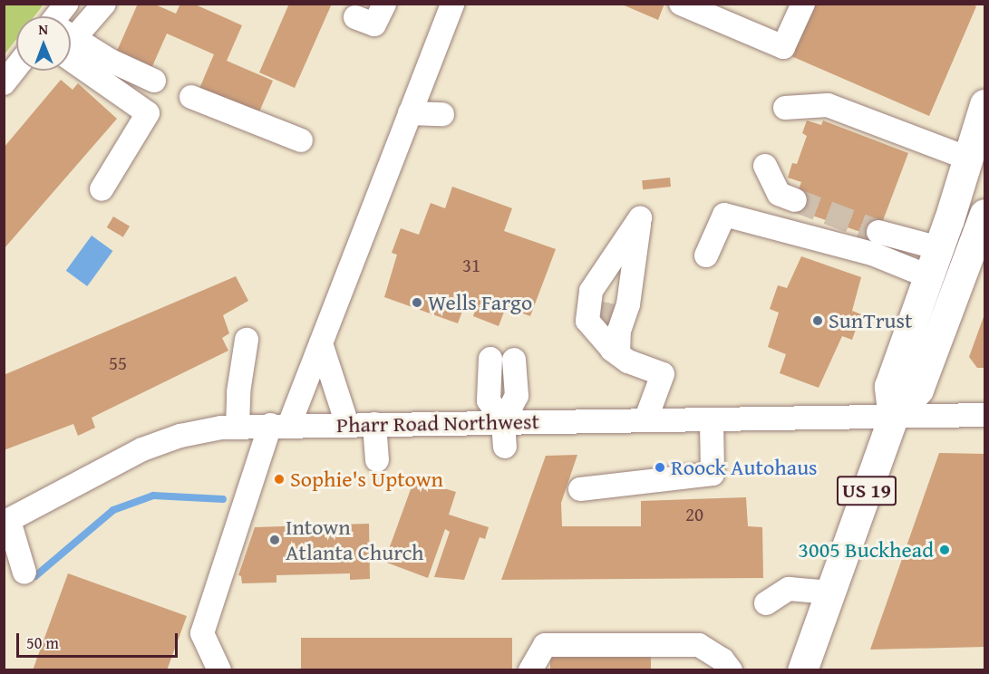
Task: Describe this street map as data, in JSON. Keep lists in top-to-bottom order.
{
  "streets": {
    "highway": ["US 19"],
    "street": ["Pharr Road Northwest"]
  },
  "crossings": [
    ["Pharr Road Northwest", "US 19"]
  ],
  "places": [
    "Wells Fargo",
    "SunTrust",
    "Roock Autohaus",
    "Sophie's Uptown",
    "Intown Atlanta Church",
    "3005 Buckhead"
  ],
  "house_numbers": ["31", "55", "20"],
  "scale_bar": "50 m",
  "north": "top"
}
